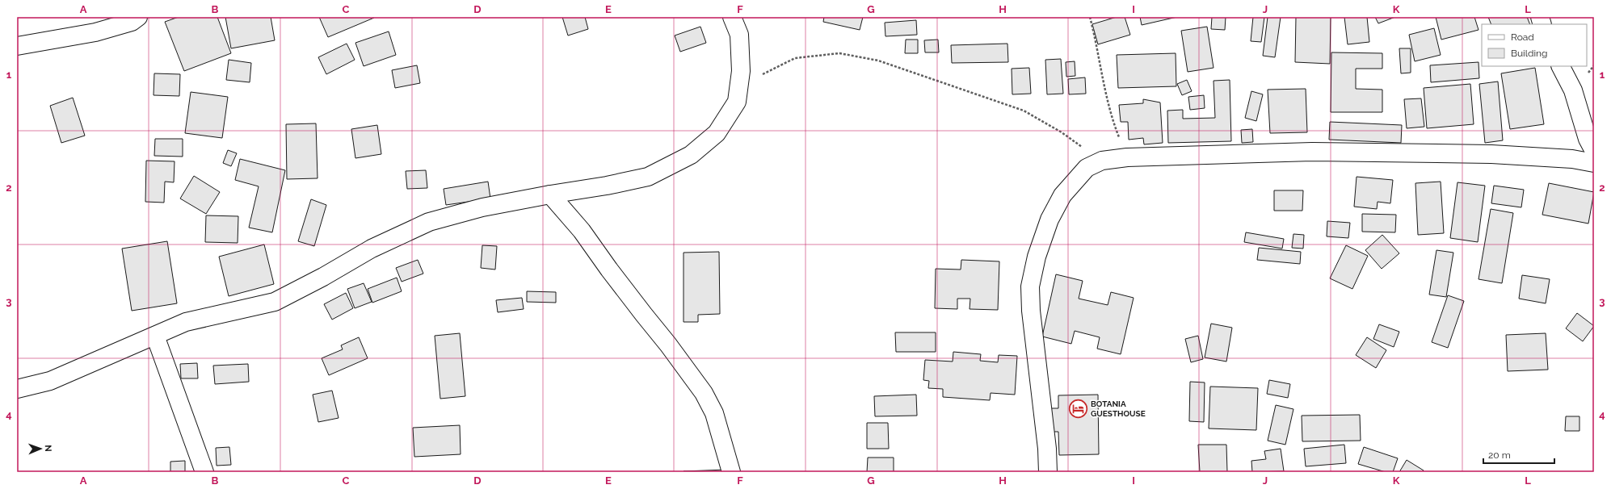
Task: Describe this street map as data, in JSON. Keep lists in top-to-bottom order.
{
  "places": {
    "hotel": ["BOTANIA GUESTHOUSE"]
  },
  "legend": ["Road", "Building"],
  "scale_bar": "20 m",
  "north": "right",
  "grid": {
    "columns": [
      "A",
      "B",
      "C",
      "D",
      "E",
      "F",
      "G",
      "H",
      "I",
      "J",
      "K",
      "L"
    ],
    "rows": [
      "1",
      "2",
      "3",
      "4"
    ]
  }
}
